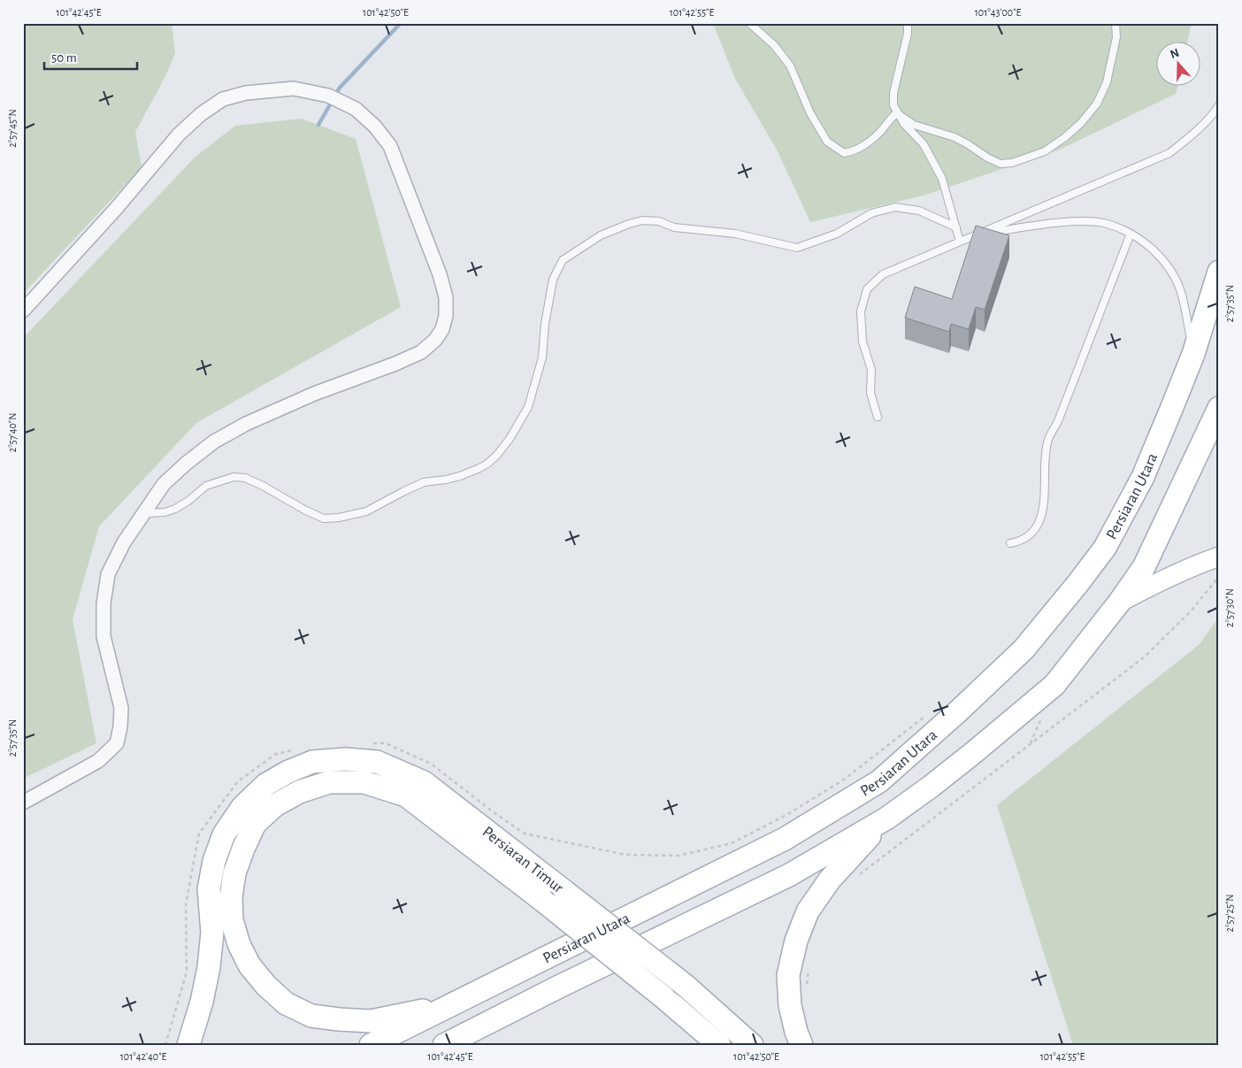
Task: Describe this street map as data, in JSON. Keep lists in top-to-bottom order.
{
  "streets": {
    "main road": ["Persiaran Utara", "Persiaran Timur"]
  },
  "crossings": [
    ["Persiaran Utara", "Persiaran Timur"]
  ],
  "scale_bar": "50 m",
  "north": "top",
  "coordinates": [
    "101°42'45\"E",
    "101°42'50\"E",
    "101°42'55\"E",
    "101°43'00\"E",
    "2°57'45\"N",
    "2°57'35\"N",
    "2°57'40\"N",
    "2°57'30\"N",
    "2°57'25\"N",
    "101°42'40\"E"
  ]
}
